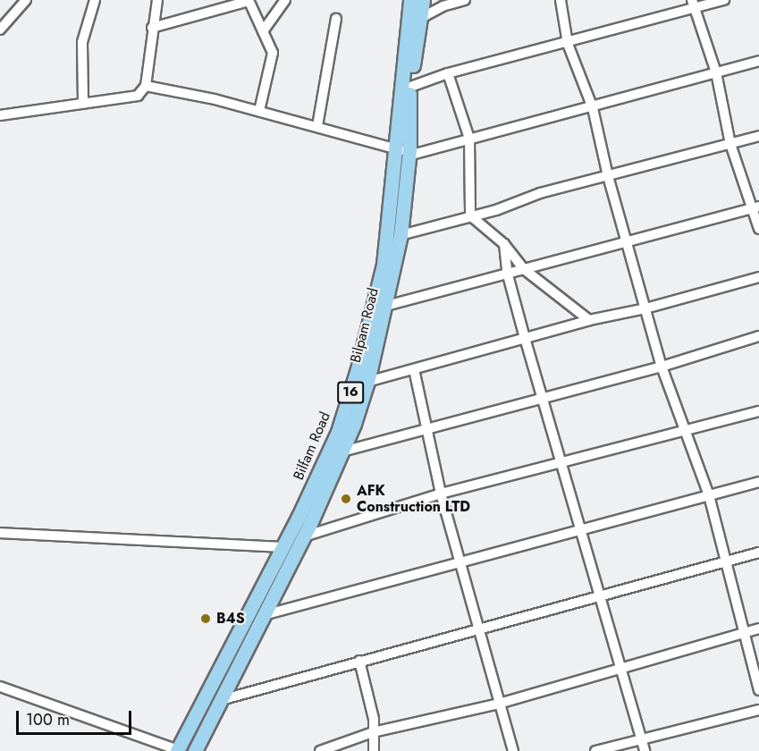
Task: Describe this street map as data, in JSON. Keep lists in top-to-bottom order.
{
  "streets": {
    "main road": ["Bilpam Road", "16", "Bilfam Road"]
  },
  "crossings": [
    ["Bilpam Road", "16"],
    ["Bilpam Road", "Bilfam Road"]
  ],
  "places": ["AFK Construction LTD", "B4S"],
  "scale_bar": "100 m"
}
